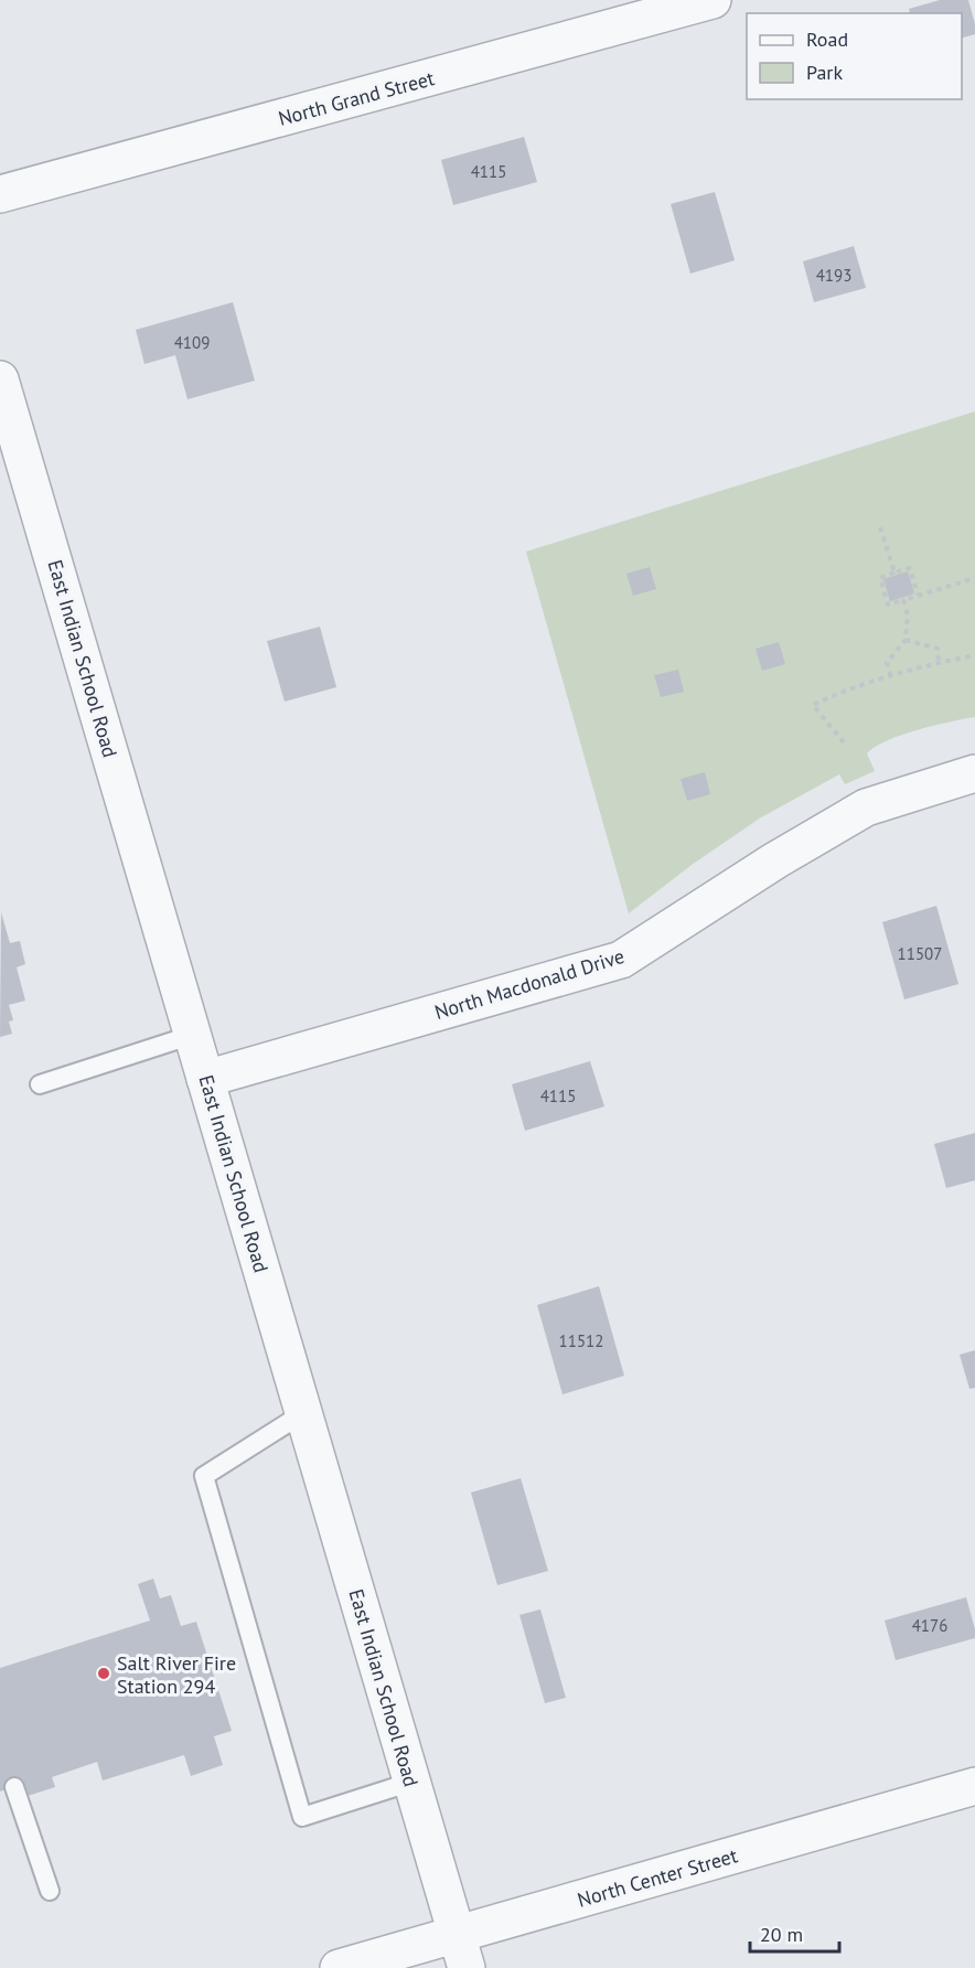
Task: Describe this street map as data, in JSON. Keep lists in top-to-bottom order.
{
  "streets": {
    "street": [
      "North Grand Street",
      "East Indian School Road",
      "North Macdonald Drive",
      "North Center Street"
    ]
  },
  "crossings": [
    ["East Indian School Road", "North Macdonald Drive"],
    ["East Indian School Road", "North Center Street"]
  ],
  "places": ["Salt River Fire Station 294"],
  "house_numbers": [
    "4115",
    "4193",
    "4109",
    "11507",
    "4115",
    "11512",
    "4176"
  ],
  "legend": ["Road", "Park"],
  "scale_bar": "20 m"
}
